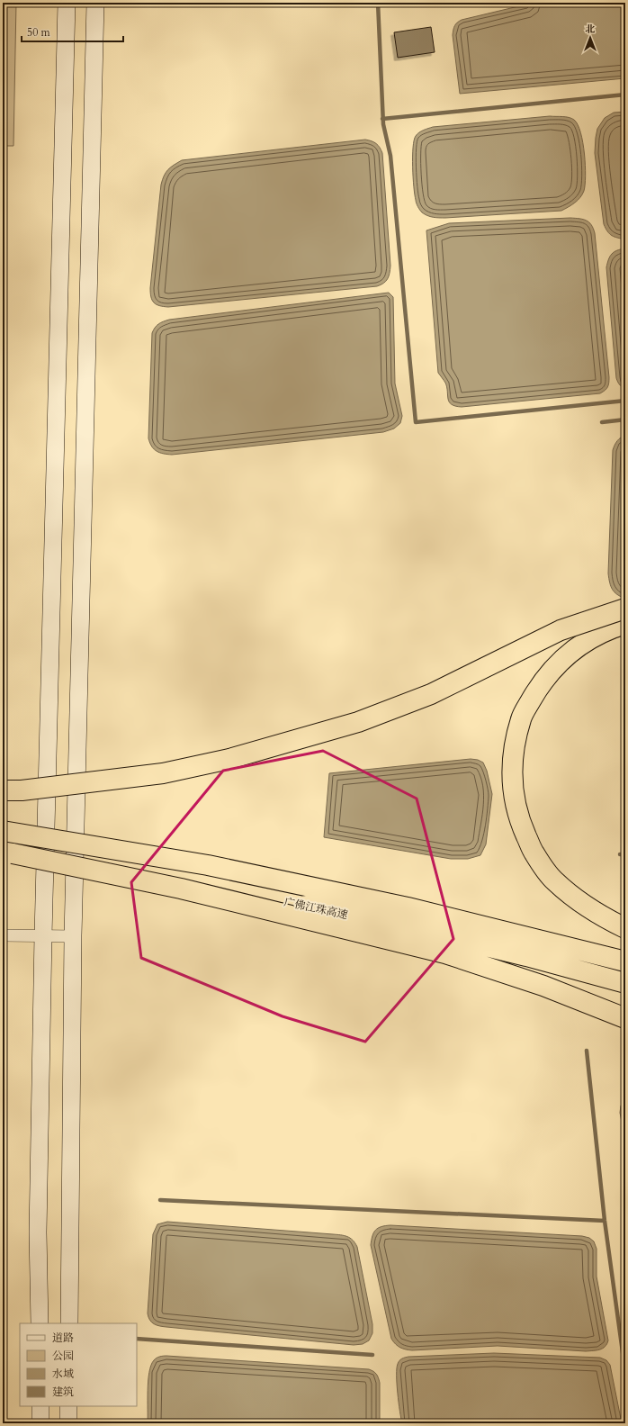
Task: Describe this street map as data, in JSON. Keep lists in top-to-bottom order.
{
  "streets": {
    "highway": ["广佛江珠高速"]
  },
  "legend": [
    "道路",
    "公园",
    "水域",
    "建筑"
  ],
  "scale_bar": "50 m",
  "north": "top"
}
